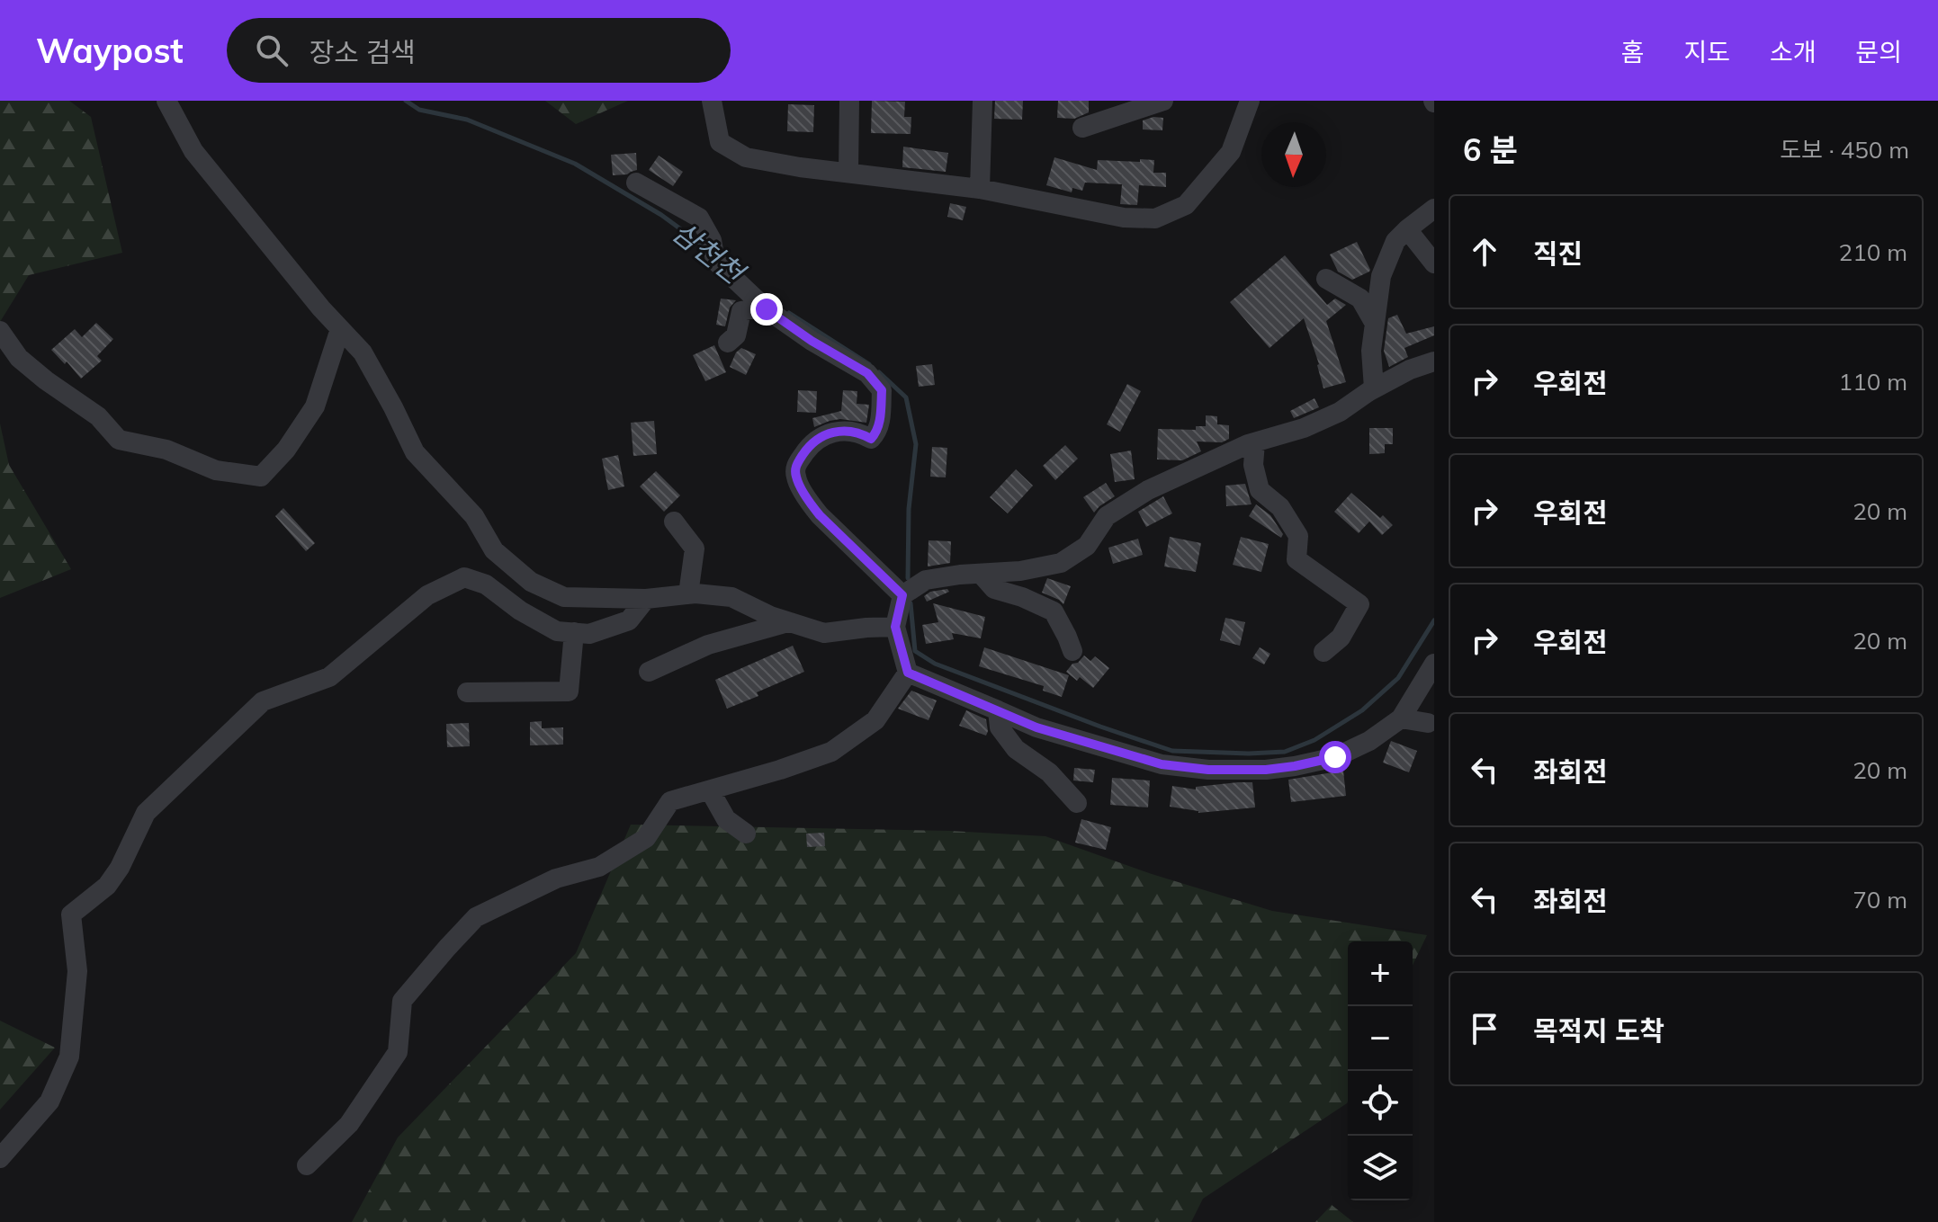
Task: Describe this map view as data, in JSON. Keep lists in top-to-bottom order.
{
  "water": ["삼천천"],
  "north": "bottom",
  "page": {
    "header": "Waypost",
    "search": "장소 검색",
    "nav": [
      "홈",
      "지도",
      "소개",
      "문의"
    ],
    "heading": ["6 분", "도보 · 450 m"],
    "list": [
      ["직진", "210 m"],
      ["우회전", "110 m"],
      ["우회전", "20 m"],
      ["우회전", "20 m"],
      ["좌회전", "20 m"],
      ["좌회전", "70 m"],
      "목적지 도착"
    ],
    "map_buttons": ["+", "−"]
  }
}
